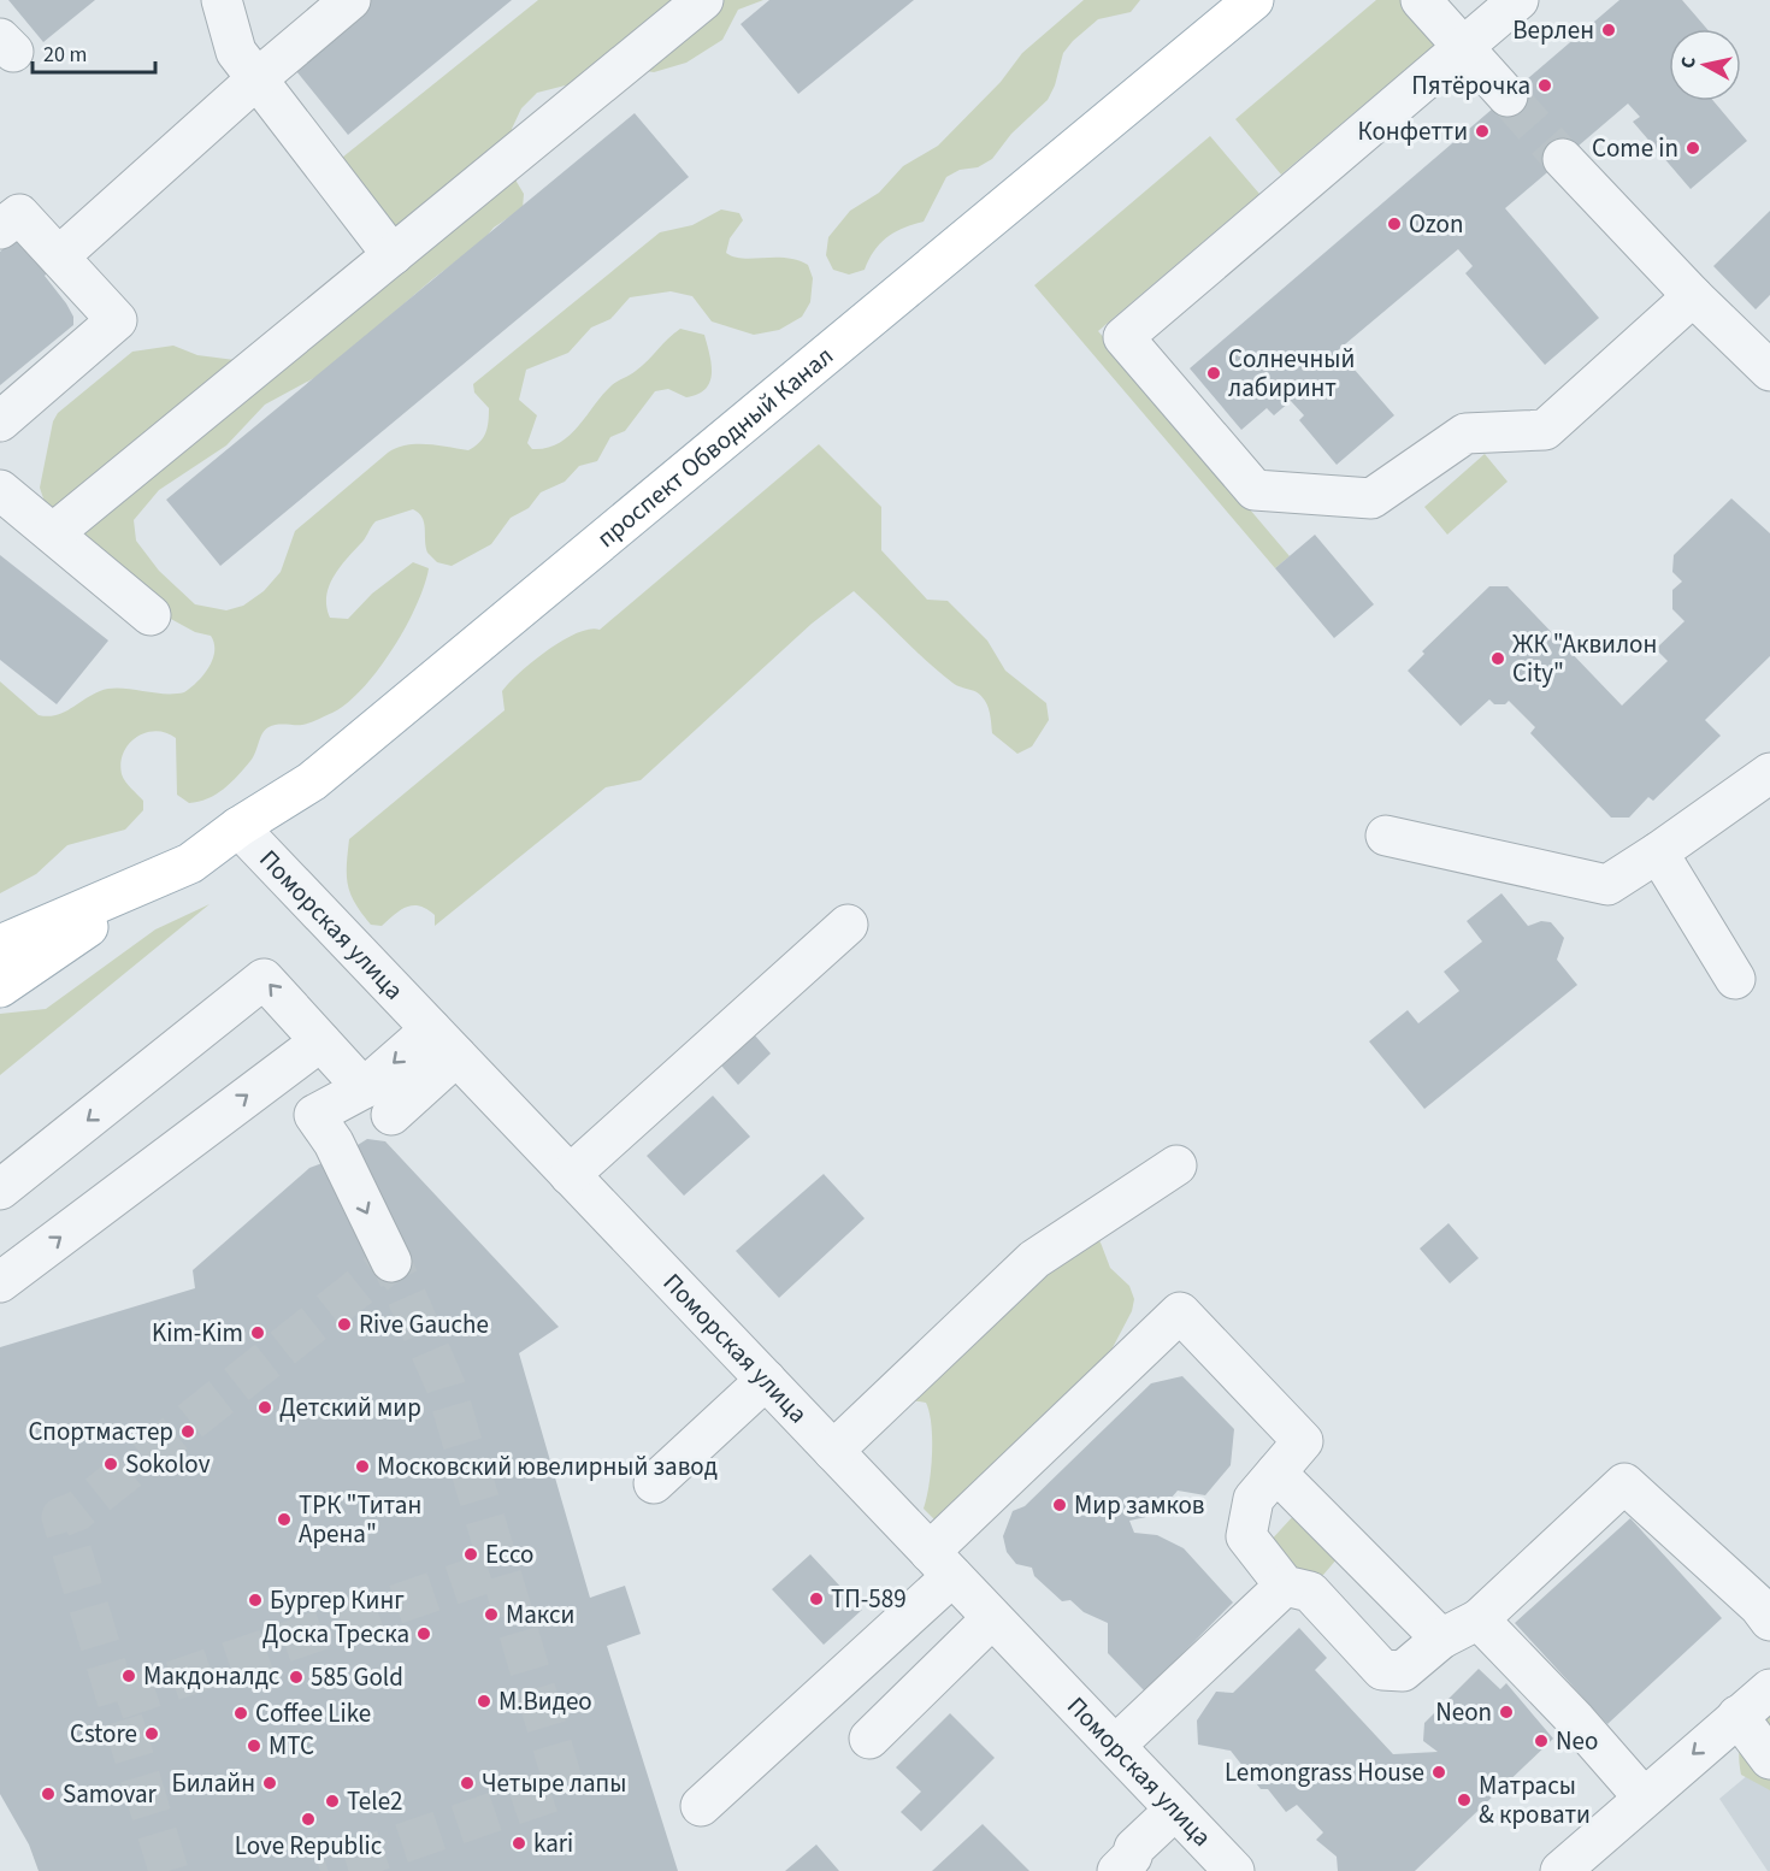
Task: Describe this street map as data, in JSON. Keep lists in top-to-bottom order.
{
  "streets": {
    "main road": ["проспект Обводный Канал"],
    "street": ["Поморская улица"]
  },
  "crossings": [
    ["проспект Обводный Канал", "Поморская улица"]
  ],
  "places": [
    "Верлен",
    "Пятёрочка",
    "Конфетти",
    "Come in",
    "Ozon",
    "Солнечный лабиринт",
    "ЖК \"Аквилон City\"",
    "Rive Gauche",
    "Kim-Kim",
    "Детский мир",
    "Спортмастер",
    "Sokolov",
    "Московский ювелирный завод",
    "Мир замков",
    "ТРК \"Титан Арена\"",
    "Ecco",
    "ТП-589",
    "Бургер Кинг",
    "Макси",
    "Доска Треска",
    "Макдоналдс",
    "585 Gold",
    "М.Видео",
    "Neon",
    "Coffee Like",
    "Cstore",
    "Neo",
    "МТС",
    "Lemongrass House",
    "Билайн",
    "Четыре лапы",
    "Samovar",
    "Матрасы & кровати",
    "Tele2",
    "Love Republic",
    "kari"
  ],
  "scale_bar": "20 m",
  "north": "left"
}
